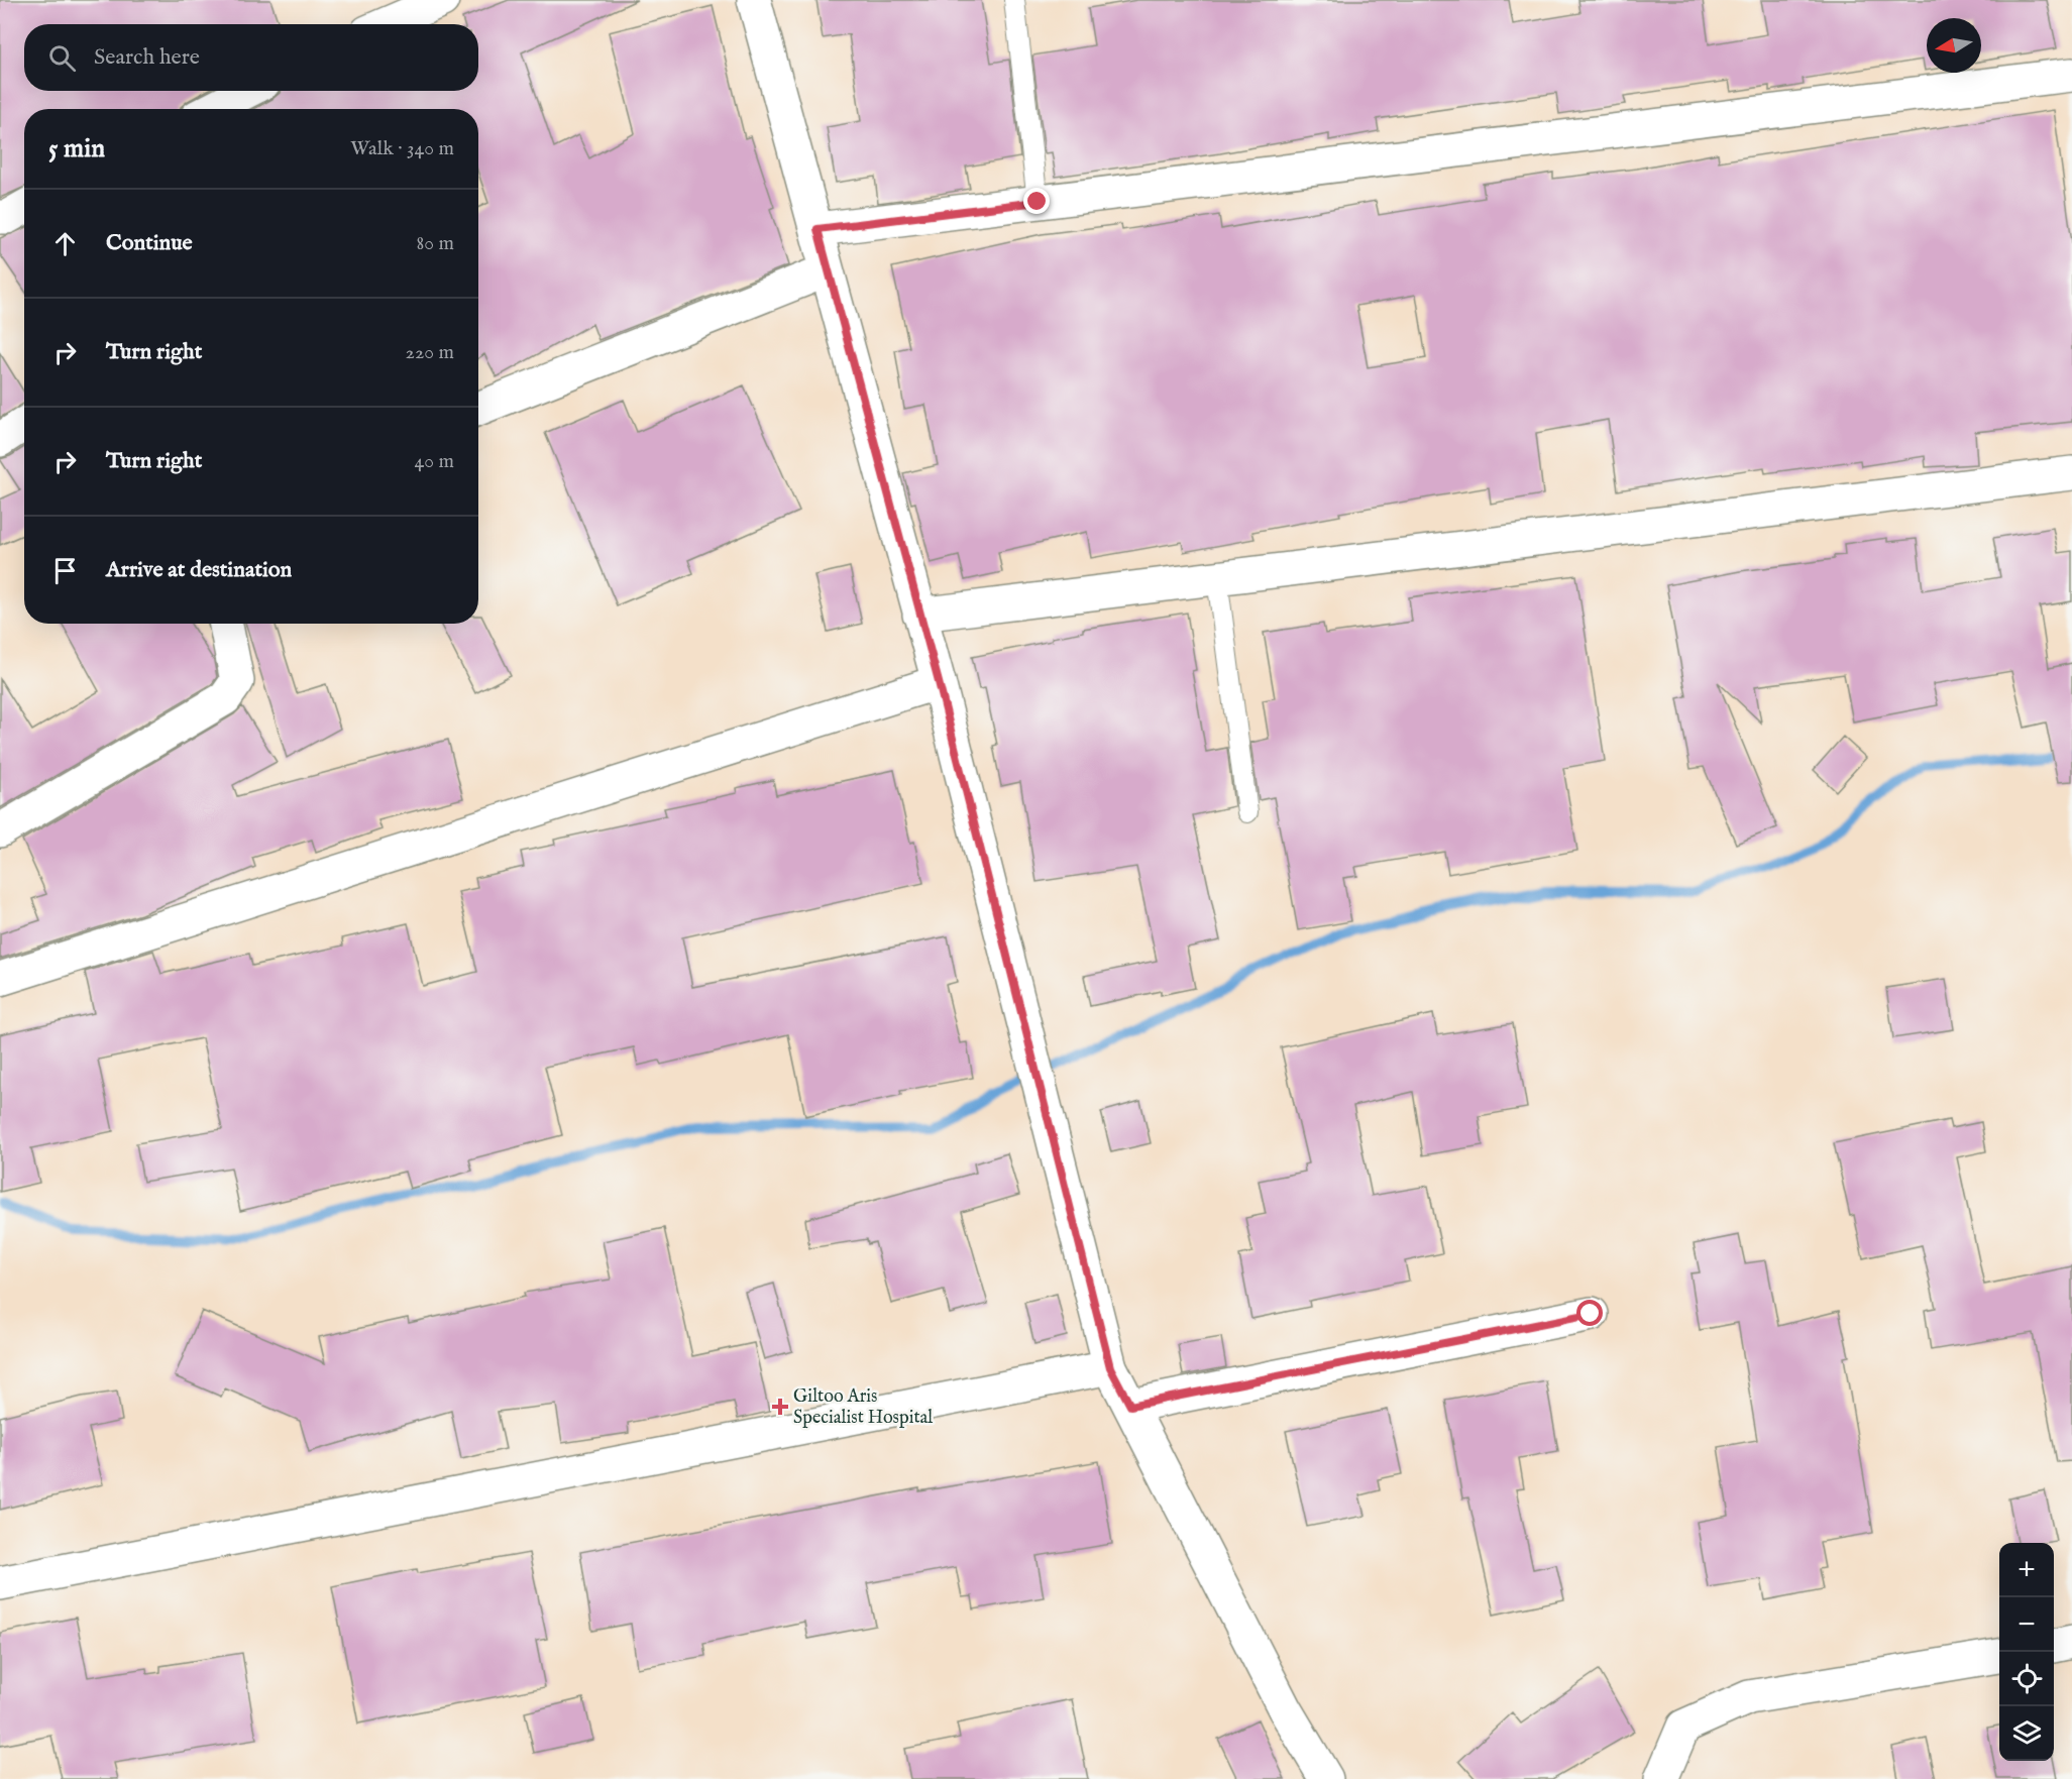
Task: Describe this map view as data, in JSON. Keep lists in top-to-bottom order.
{
  "places": {
    "health": ["Giltoo Aris Specialist Hospital"]
  },
  "north": "left",
  "page": {
    "search": "Search here",
    "heading": ["5 min", "Walk · 340 m"],
    "list": [
      ["Continue", "80 m"],
      ["Turn right", "220 m"],
      ["Turn right", "40 m"],
      "Arrive at destination"
    ],
    "map_buttons": ["+", "−"]
  }
}
